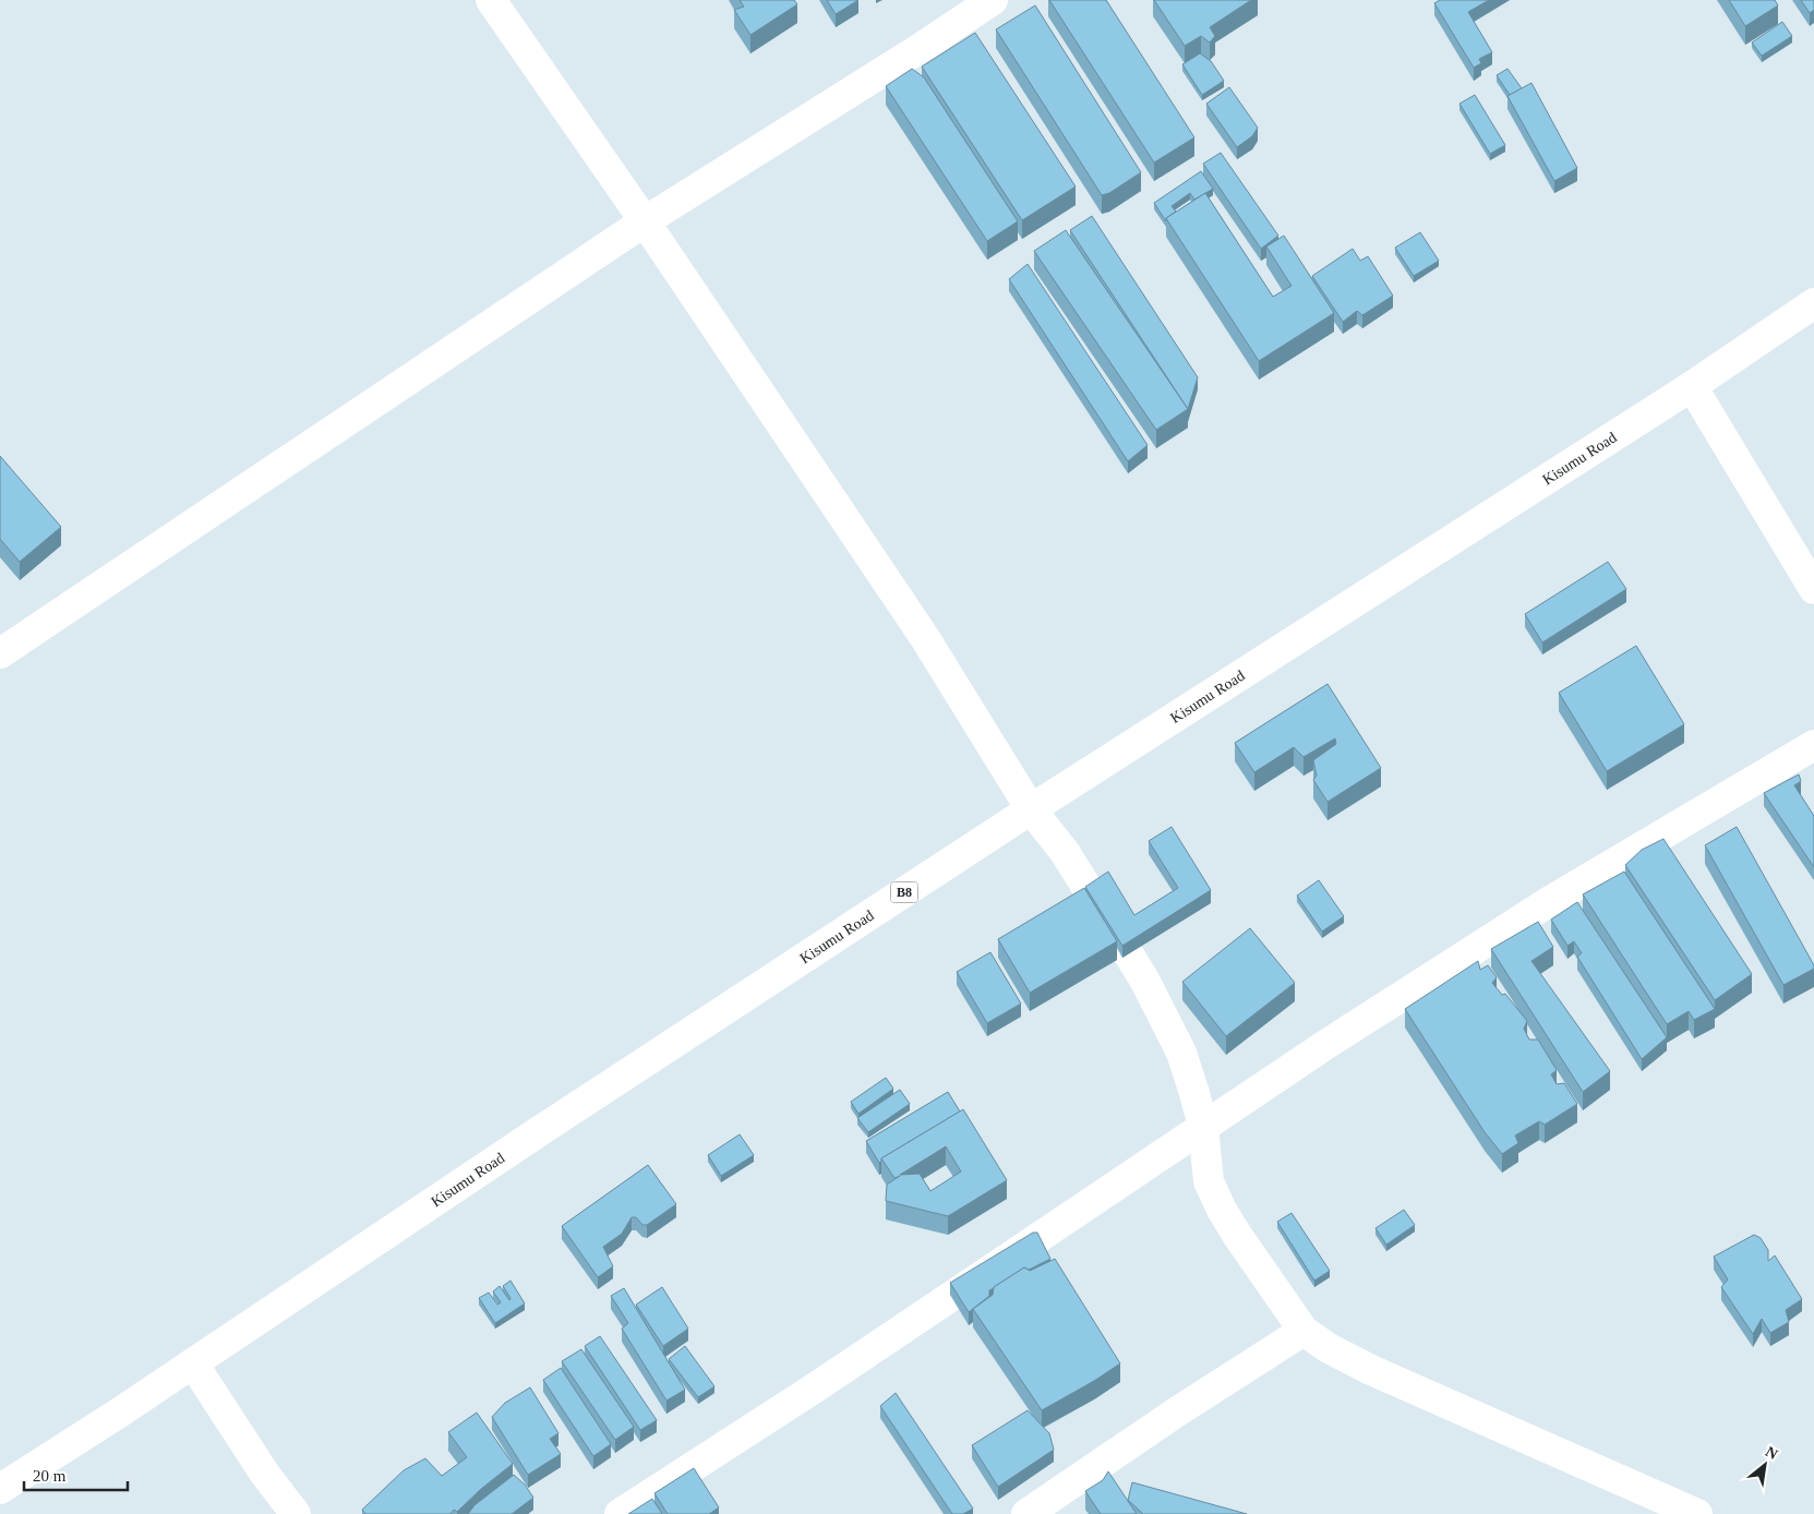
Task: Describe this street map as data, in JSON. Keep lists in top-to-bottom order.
{
  "streets": {
    "main road": ["Kisumu Road", "B8"]
  },
  "scale_bar": "20 m",
  "north": "top right"
}
